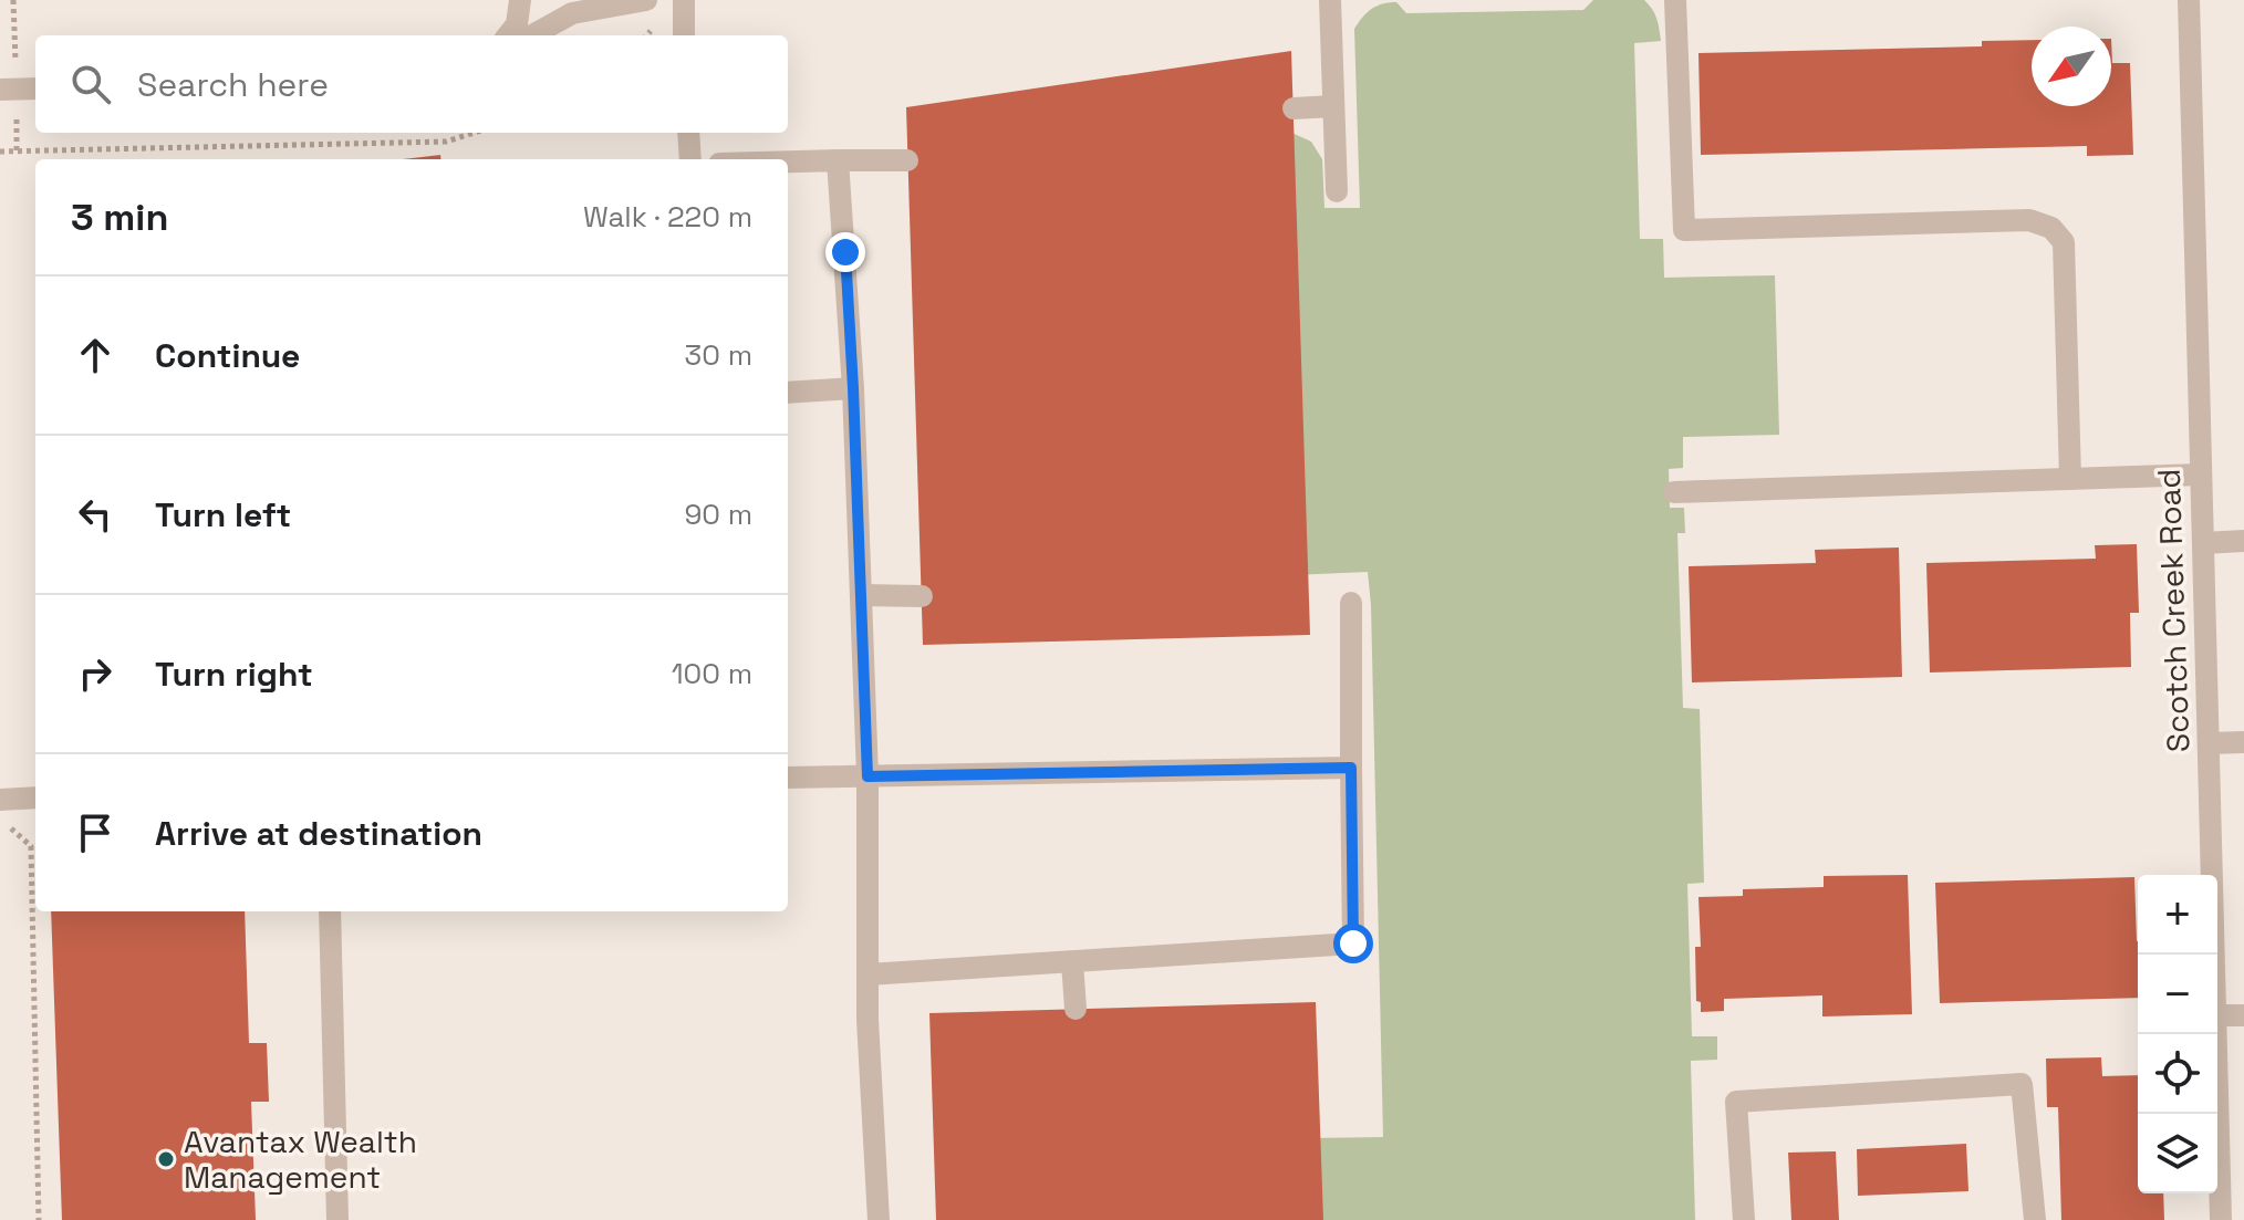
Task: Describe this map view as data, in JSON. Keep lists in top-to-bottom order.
{
  "streets": {
    "street": ["Scotch Creek Road"]
  },
  "places": ["Avantax Wealth Management"],
  "north": "bottom left",
  "page": {
    "search": "Search here",
    "heading": ["3 min", "Walk · 220 m"],
    "list": [
      ["Continue", "30 m"],
      ["Turn left", "90 m"],
      ["Turn right", "100 m"],
      "Arrive at destination"
    ],
    "map_buttons": ["+", "−"]
  }
}
